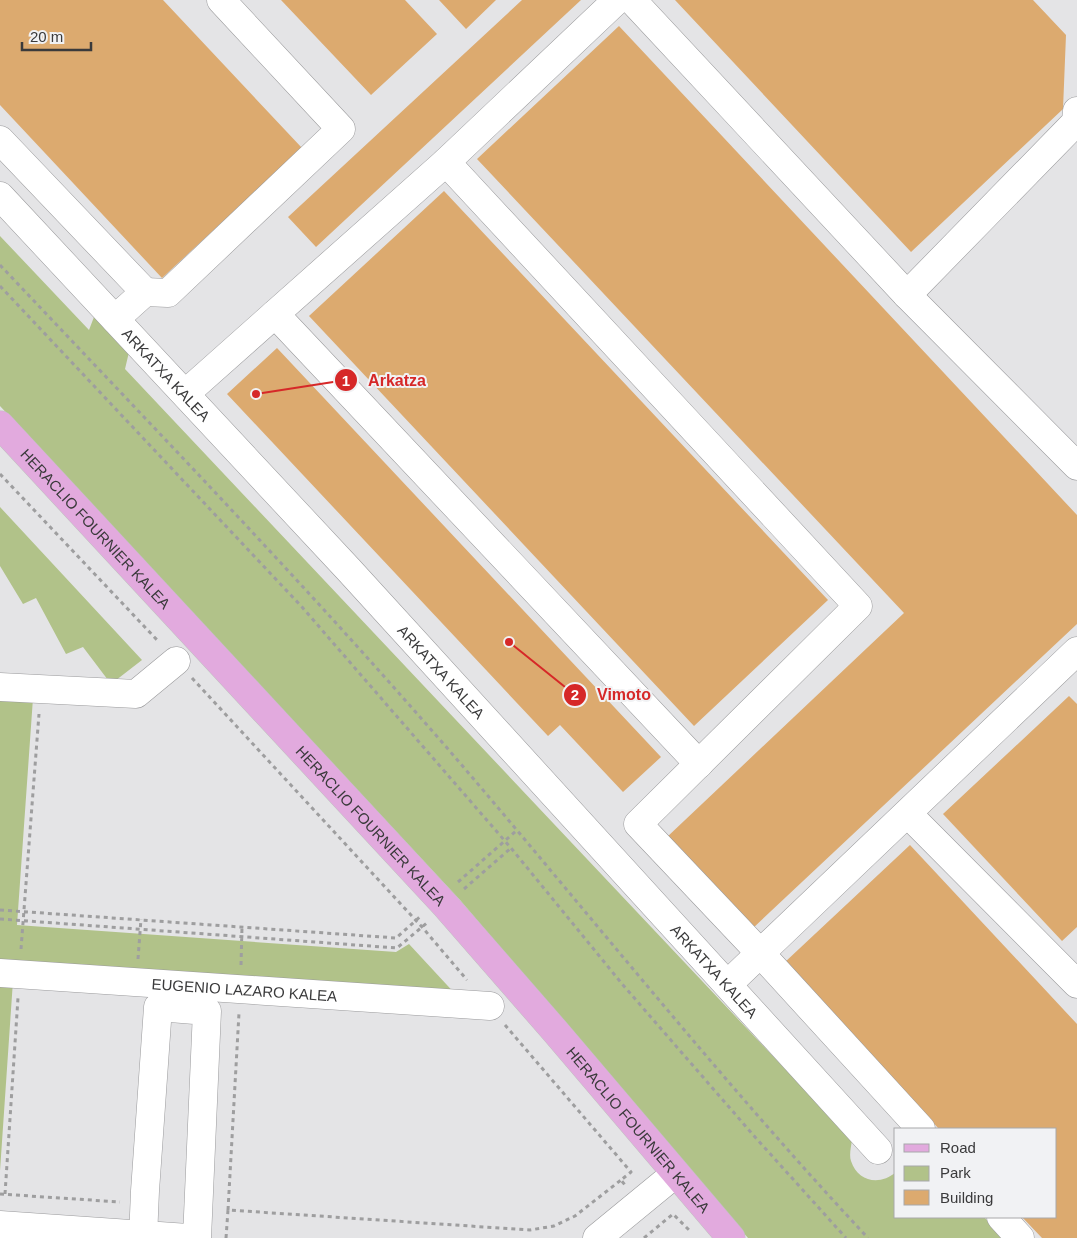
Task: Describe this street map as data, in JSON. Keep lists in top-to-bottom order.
{
  "streets": {
    "main road": ["HERACLIO FOURNIER KALEA"],
    "street": ["ARKATXA KALEA", "EUGENIO LAZARO KALEA"]
  },
  "places": ["Arkatza", "Vimoto"],
  "legend": ["Road", "Park", "Building"],
  "scale_bar": "20 m"
}
